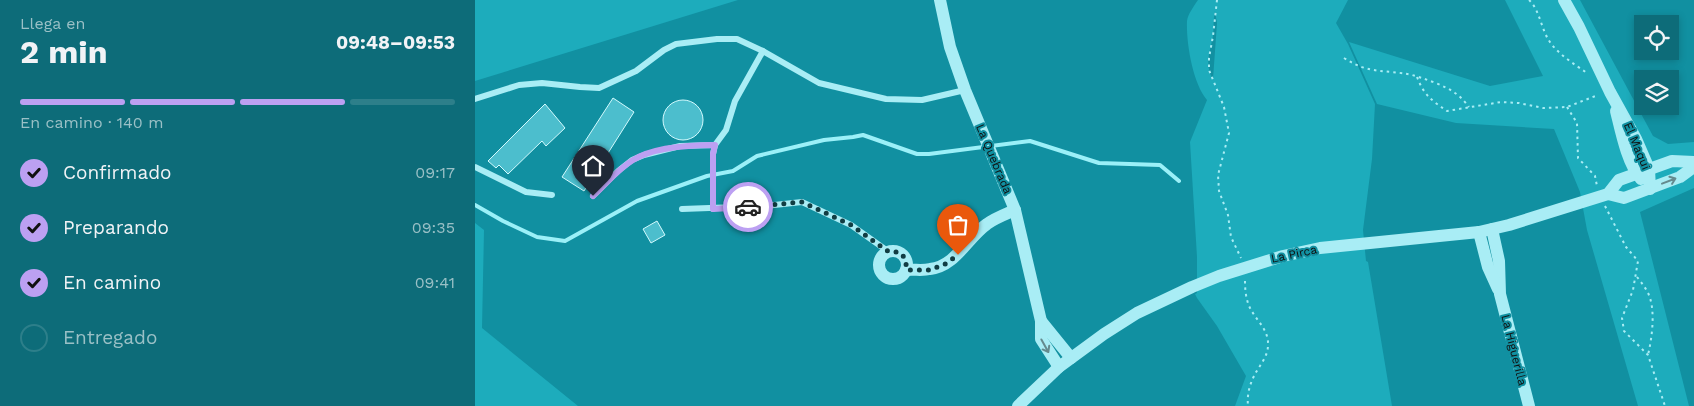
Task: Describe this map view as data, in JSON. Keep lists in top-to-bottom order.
{
  "streets": {
    "street": [
      "El Maqui",
      "La Quebrada",
      "La Pirca",
      "La Higuerilla"
    ]
  },
  "crossings": [
    ["El Maqui", "La Pirca"],
    ["La Quebrada", "La Pirca"],
    ["La Pirca", "La Higuerilla"]
  ],
  "page": {
    "heading": ["2 min", "Llega en", "09:48–09:53"],
    "bar": "En camino · 140 m",
    "list": [
      ["Confirmado", "09:17"],
      ["Preparando", "09:35"],
      ["En camino", "09:41"],
      "Entregado"
    ]
  }
}
